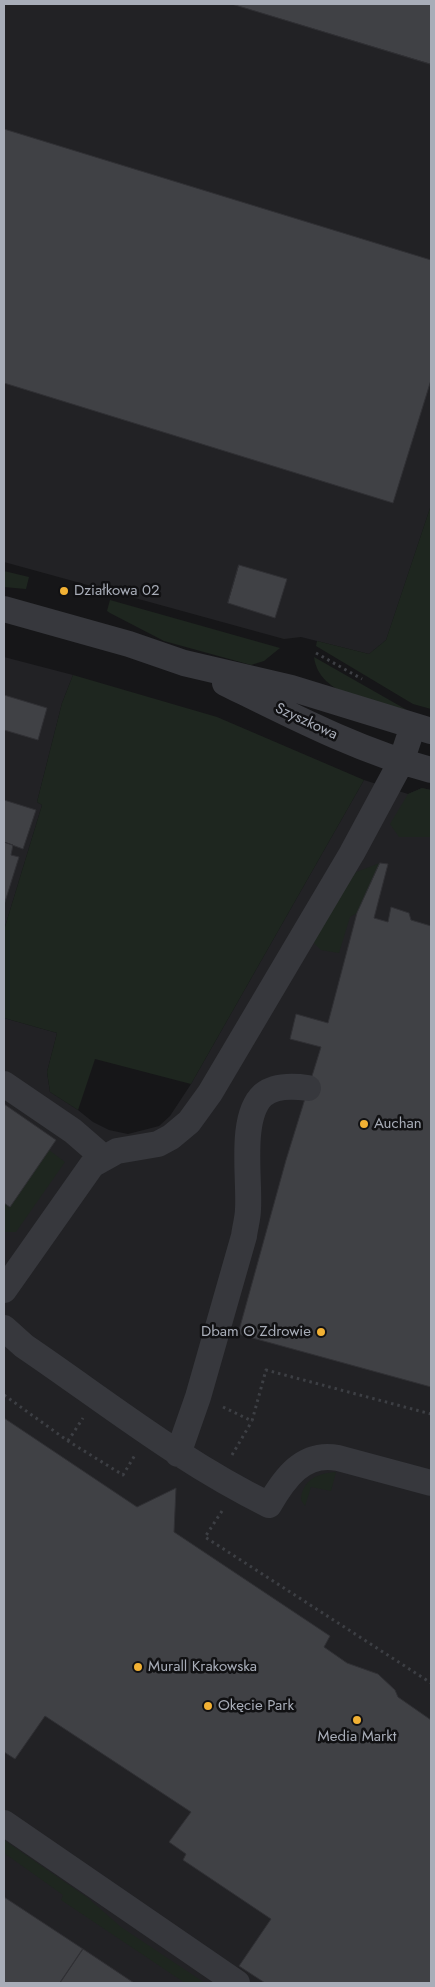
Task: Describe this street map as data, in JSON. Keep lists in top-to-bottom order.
{
  "streets": {
    "street": ["Szyszkowa"]
  },
  "places": [
    "Działkowa 02",
    "Auchan",
    "Dbam O Zdrowie",
    "Murall Krakowska",
    "Okęcie Park",
    "Media Markt"
  ]
}
